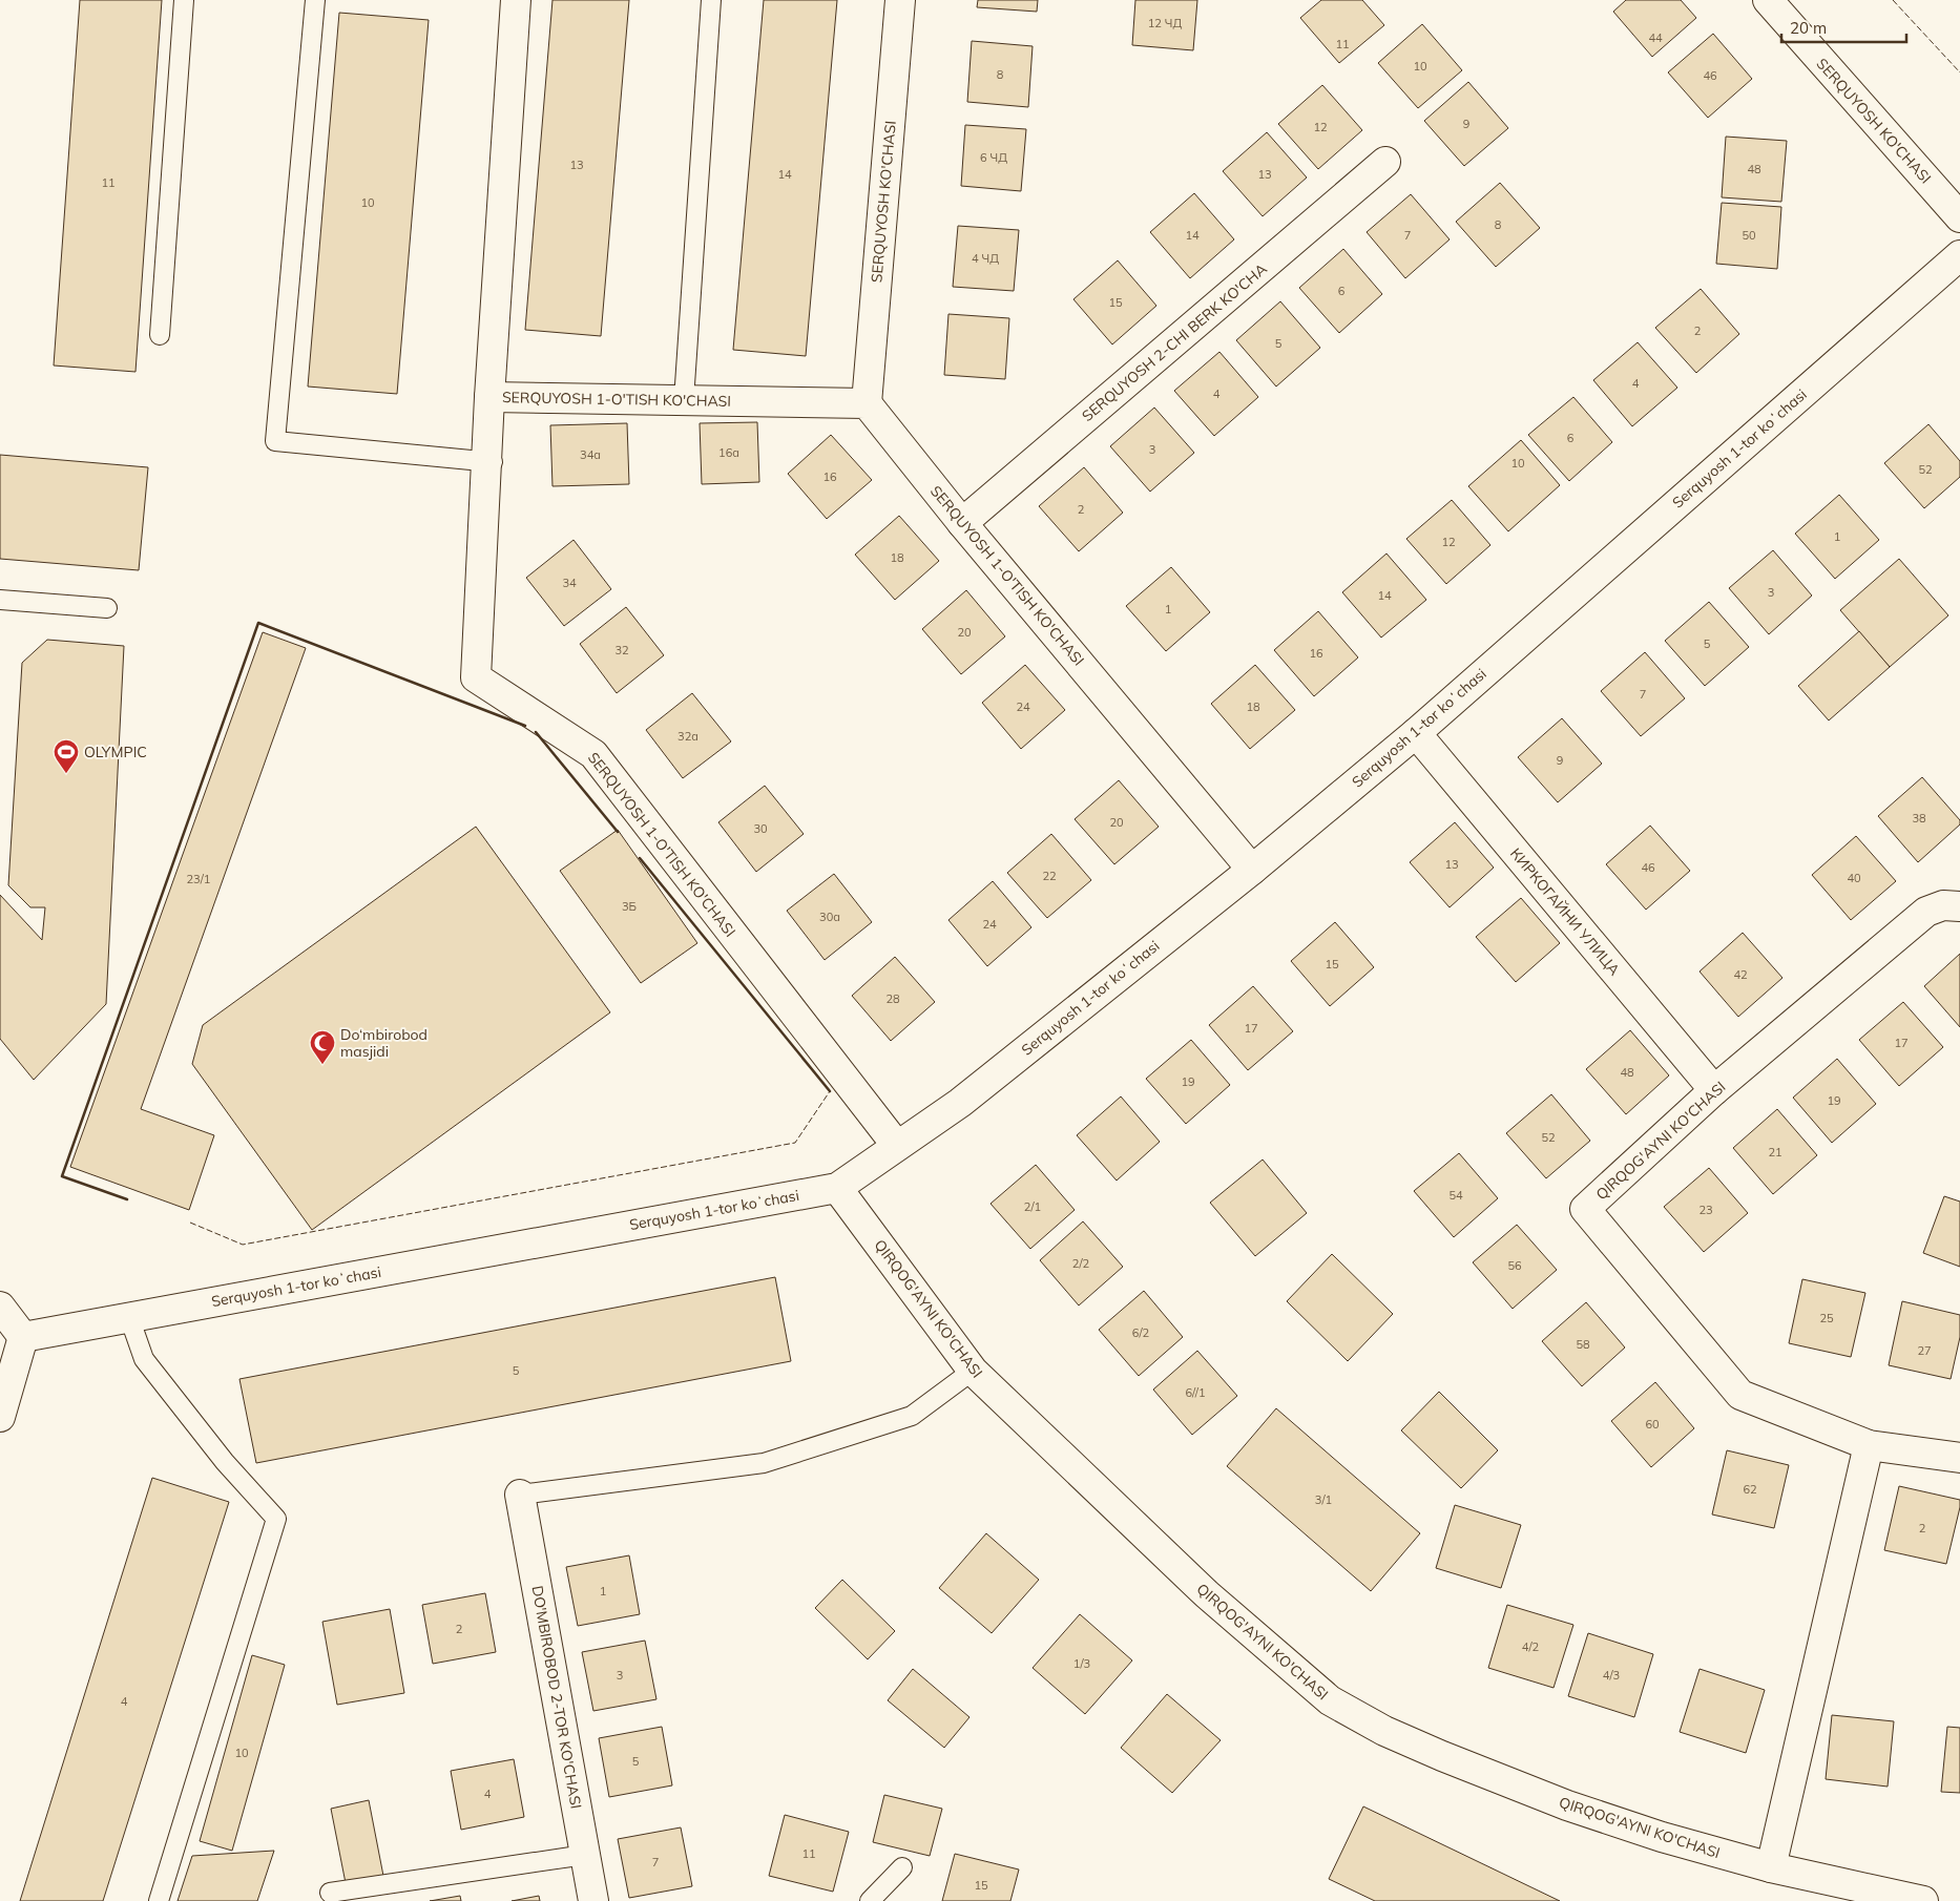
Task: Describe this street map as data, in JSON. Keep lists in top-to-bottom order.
{
  "streets": {
    "street": [
      "SERQUYOSH KO'CHASI",
      "SERQUYOSH 2-CHI BERK KO'CHA",
      "SERQUYOSH 1-O'TISH KO'CHASI",
      "Serquyosh 1-tor koʻchasi",
      "КИРКОГАЙНИ УЛИЦА",
      "QIRQOG'AYNI KO'CHASI",
      "DO'MBIROBOD 2-TOR KO'CHASI"
    ]
  },
  "crossings": [
    ["SERQUYOSH KO'CHASI", "SERQUYOSH 1-O'TISH KO'CHASI"],
    ["SERQUYOSH 2-CHI BERK KO'CHA", "SERQUYOSH 1-O'TISH KO'CHASI"],
    ["SERQUYOSH 1-O'TISH KO'CHASI", "Serquyosh 1-tor koʻchasi"],
    ["Serquyosh 1-tor koʻchasi", "КИРКОГАЙНИ УЛИЦА"],
    ["Serquyosh 1-tor koʻchasi", "QIRQOG'AYNI KO'CHASI"],
    ["КИРКОГАЙНИ УЛИЦА", "QIRQOG'AYNI KO'CHASI"]
  ],
  "places": {
    "sports": ["OLYMPIC"],
    "mosque": ["Do‘mbirobod masjidi"]
  },
  "house_numbers": [
    "12 ЧД",
    "44",
    "11",
    "10",
    "8",
    "46",
    "9",
    "12",
    "6 ЧД",
    "13",
    "48",
    "14",
    "13",
    "11",
    "10",
    "8",
    "14",
    "7",
    "50",
    "4 ЧД",
    "6",
    "15",
    "2",
    "5",
    "4",
    "4",
    "6",
    "3",
    "16а",
    "34а",
    "10",
    "52",
    "16",
    "2",
    "1",
    "12",
    "18",
    "34",
    "3",
    "14",
    "1",
    "20",
    "5",
    "32",
    "16",
    "7",
    "24",
    "18",
    "32a",
    "9",
    "38",
    "20",
    "30",
    "13",
    "46",
    "22",
    "40",
    "23/1",
    "3Б",
    "30а",
    "24",
    "15",
    "42",
    "28",
    "17",
    "17",
    "48",
    "19",
    "19",
    "52",
    "21",
    "54",
    "2/1",
    "23",
    "2/2",
    "56",
    "25",
    "6/2",
    "58",
    "27",
    "5",
    "6//1",
    "60",
    "62",
    "3/1",
    "2",
    "1",
    "2",
    "4/2",
    "1/3",
    "3",
    "4/3",
    "4",
    "10",
    "5",
    "4",
    "11",
    "7",
    "15"
  ],
  "scale_bar": "20 m"
}
